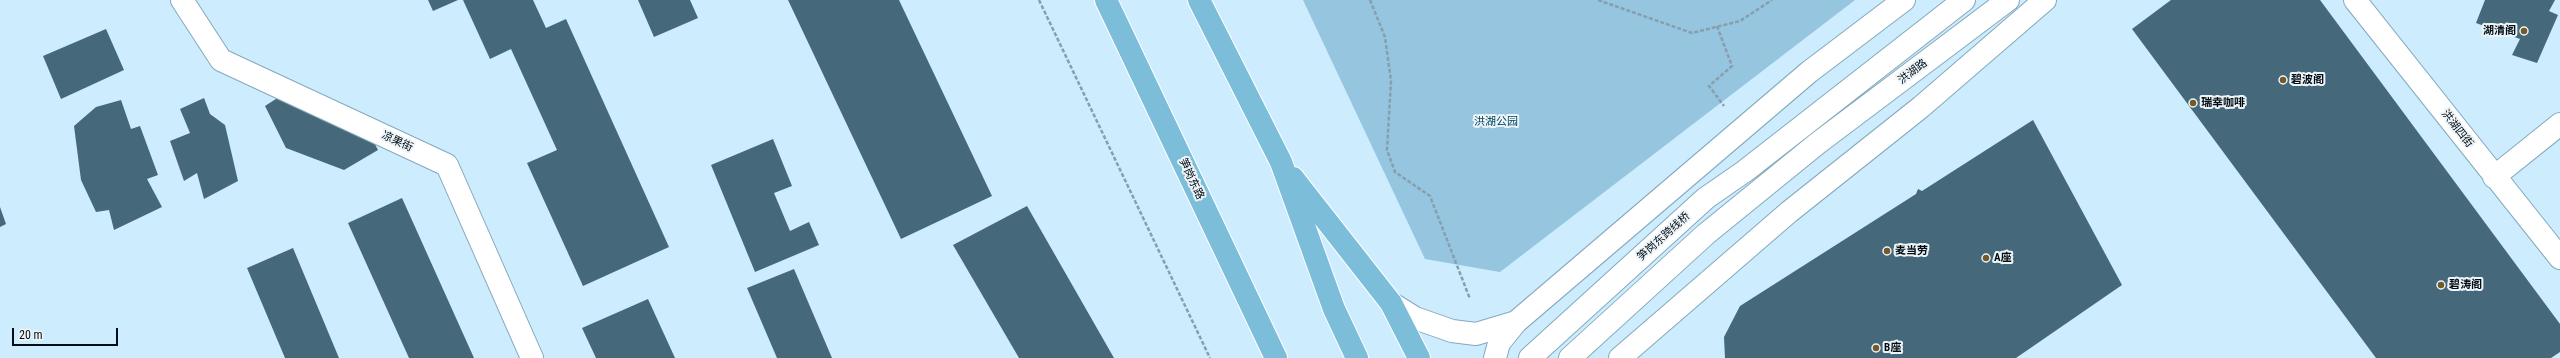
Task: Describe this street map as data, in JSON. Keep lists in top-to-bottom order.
{
  "streets": {
    "main road": ["笋岗东路"],
    "street": [
      "洪湖路",
      "洪湖四街",
      "凉果街",
      "笋岗东跨线桥"
    ]
  },
  "parks": ["洪湖公园"],
  "places": [
    "湖清阁",
    "碧波阁",
    "瑞幸咖啡",
    "麦当劳",
    "A座",
    "碧涛阁",
    "B座"
  ],
  "scale_bar": "20 m"
}
